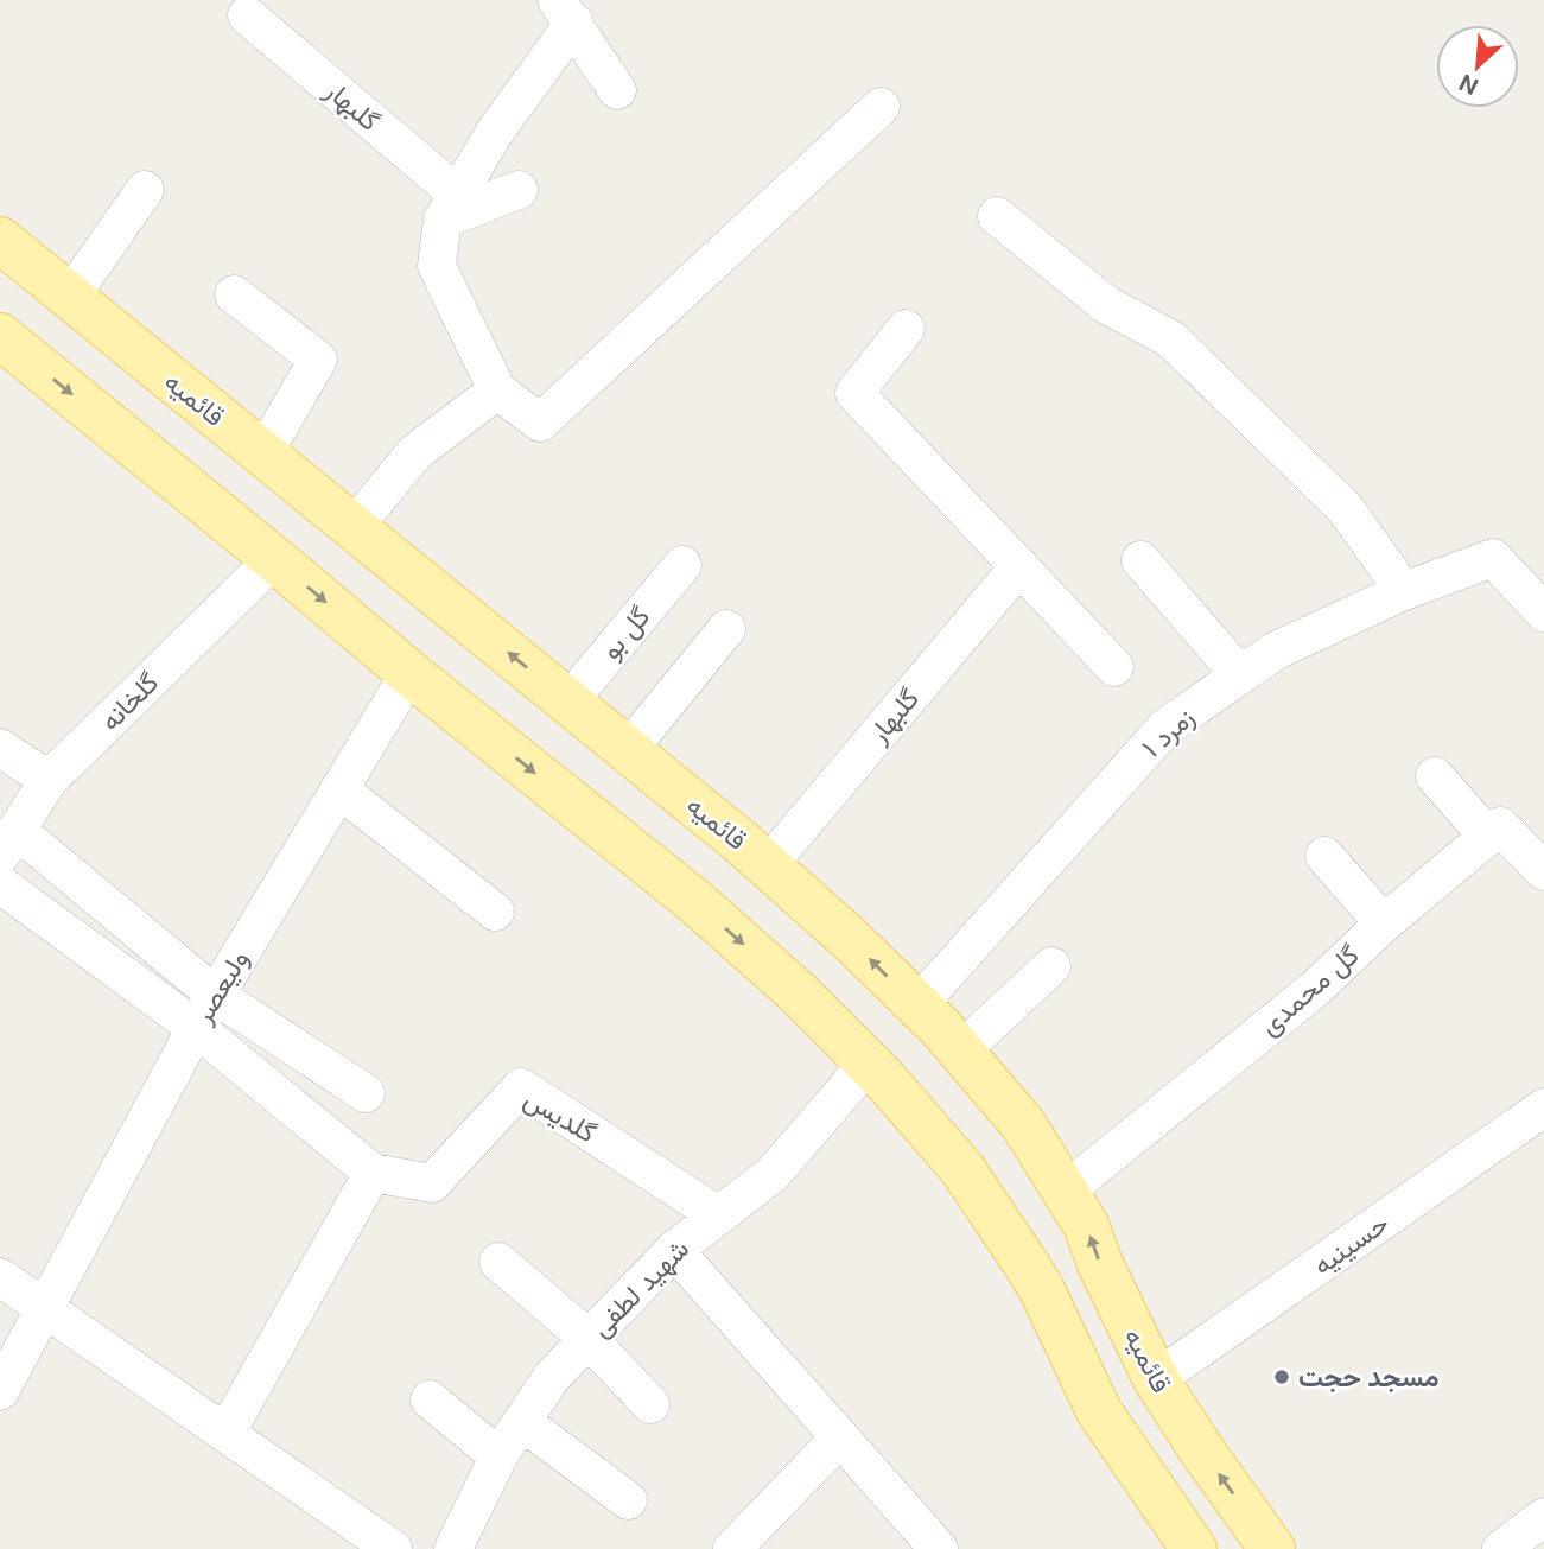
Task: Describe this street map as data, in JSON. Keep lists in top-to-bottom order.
{
  "streets": {
    "main road": ["قائمیه"],
    "street": [
      "گلبهار",
      "گل بو",
      "گلخانه",
      "زمرد ۱",
      "ولیعصر",
      "گل محمدی",
      "گلدیس",
      "حسینیه",
      "شهید لطفی"
    ]
  },
  "crossings": [
    ["گلبهار", "قائمیه"],
    ["قائمیه", "گل بو"],
    ["قائمیه", "زمرد ۱"],
    ["قائمیه", "گل محمدی"],
    ["قائمیه", "حسینیه"],
    ["گلدیس", "شهید لطفی"]
  ],
  "places": ["مسجد حجت"],
  "north": "bottom left"
}
